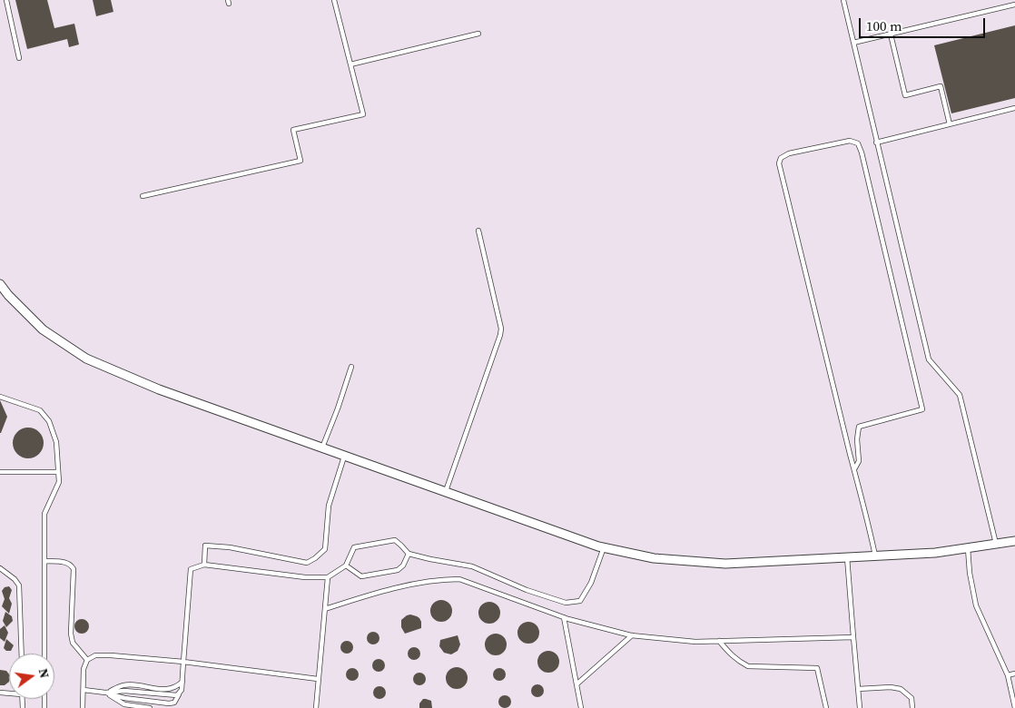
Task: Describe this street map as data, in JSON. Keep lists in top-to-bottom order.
{
  "scale_bar": "100 m",
  "north": "right"
}
